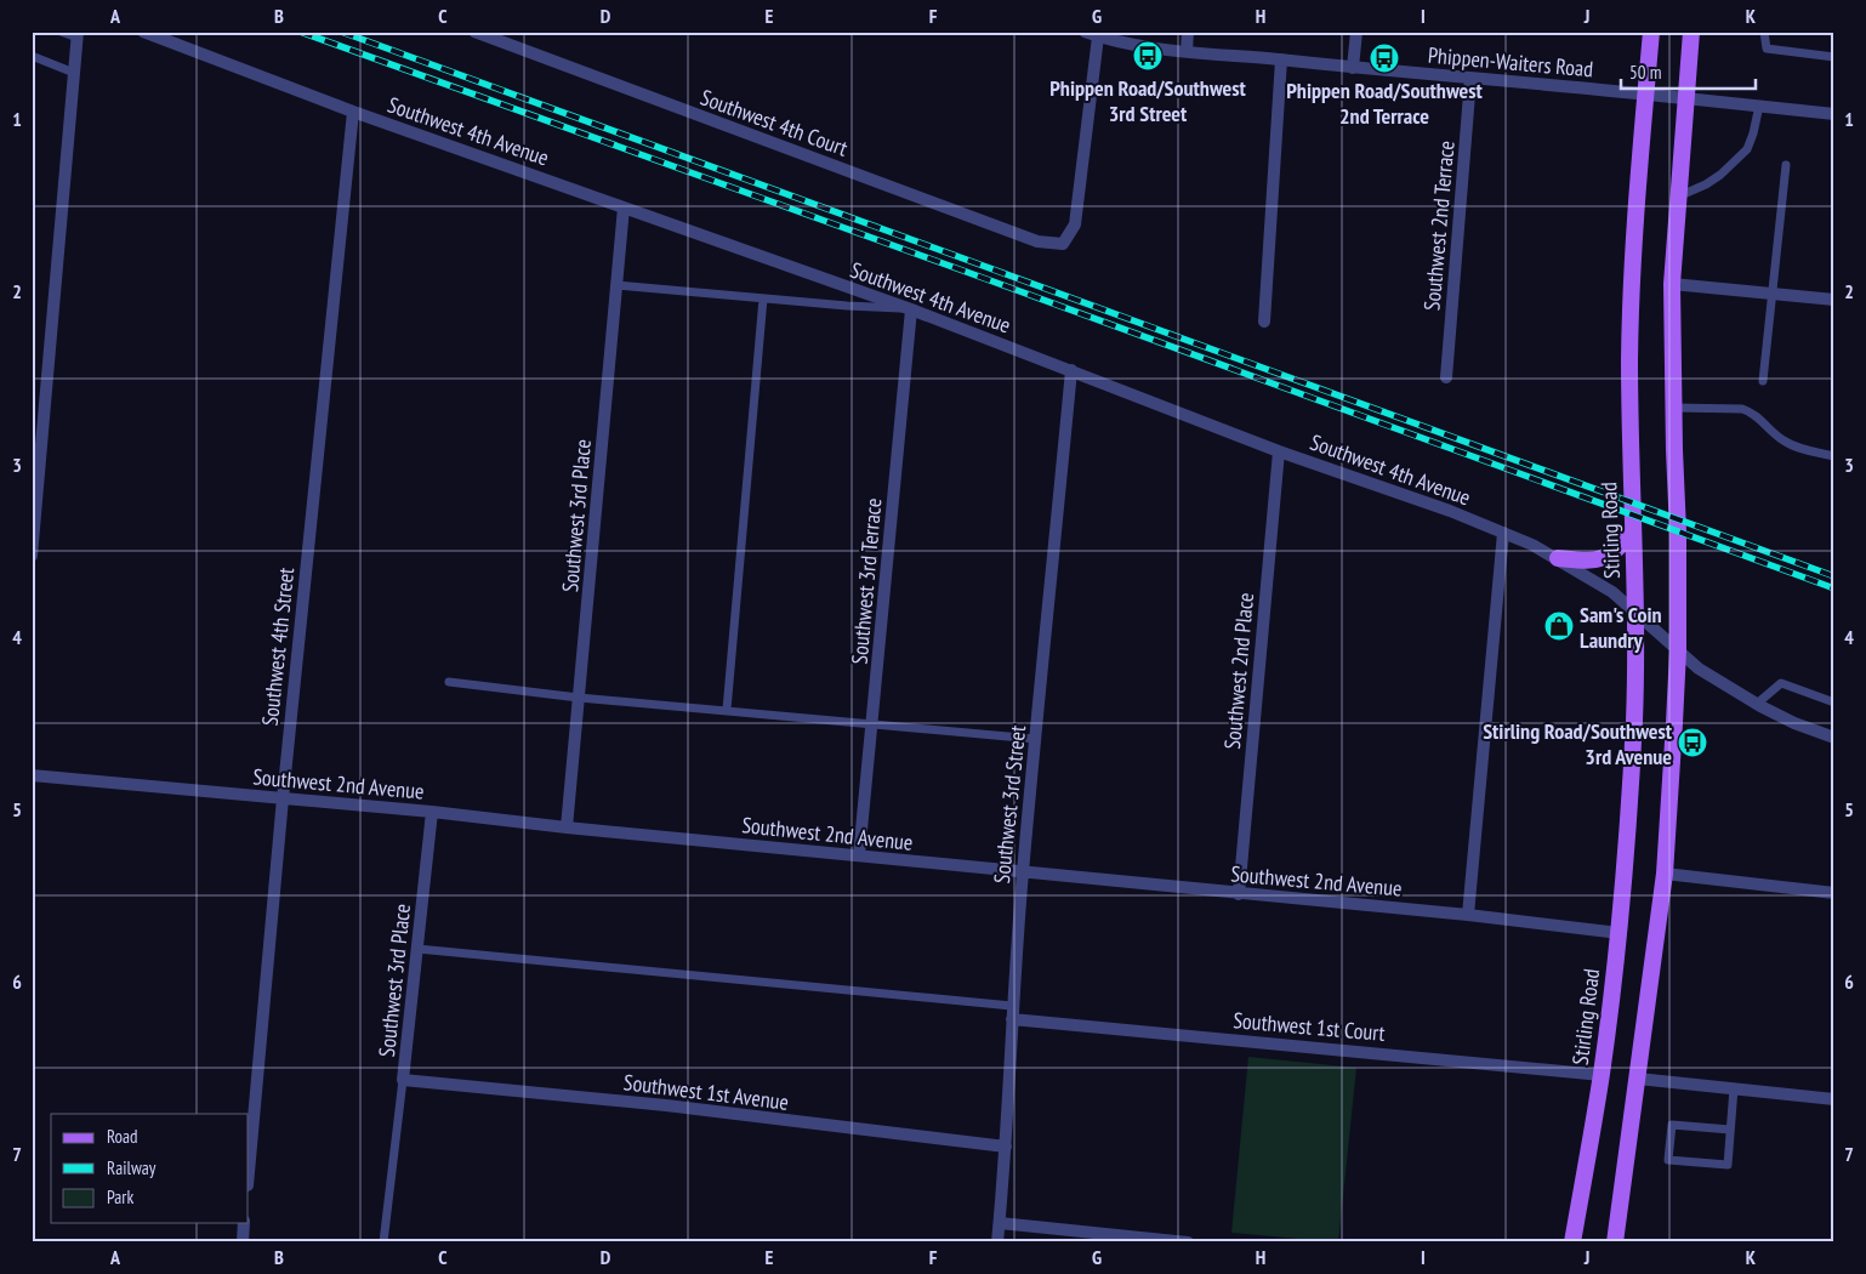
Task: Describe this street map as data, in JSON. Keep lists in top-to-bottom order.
{
  "streets": {
    "main road": ["Stirling Road"],
    "street": [
      "Phippen-Waiters Road",
      "Southwest 4th Court",
      "Southwest 4th Avenue",
      "Southwest 2nd Terrace",
      "Southwest 3rd Place",
      "Southwest 3rd Terrace",
      "Southwest 4th Street",
      "Southwest 2nd Place",
      "Southwest 2nd Avenue",
      "Southwest 3rd Street",
      "Southwest 1st Court",
      "Southwest 1st Avenue"
    ]
  },
  "crossings": [
    ["Phippen-Waiters Road", "Southwest 4th Court"],
    ["Phippen-Waiters Road", "Southwest 2nd Terrace"],
    ["Phippen-Waiters Road", "Stirling Road"],
    ["Southwest 4th Avenue", "Southwest 3rd Place"],
    ["Southwest 4th Avenue", "Stirling Road"],
    ["Southwest 4th Avenue", "Southwest 3rd Terrace"],
    ["Southwest 4th Avenue", "Southwest 4th Street"],
    ["Southwest 4th Avenue", "Southwest 2nd Place"],
    ["Southwest 4th Avenue", "Southwest 3rd Street"],
    ["Southwest 3rd Place", "Southwest 2nd Avenue"],
    ["Southwest 3rd Place", "Southwest 1st Avenue"],
    ["Stirling Road", "Southwest 2nd Avenue"],
    ["Stirling Road", "Southwest 1st Court"],
    ["Southwest 3rd Terrace", "Southwest 2nd Avenue"],
    ["Southwest 4th Street", "Southwest 2nd Avenue"],
    ["Southwest 2nd Place", "Southwest 2nd Avenue"],
    ["Southwest 2nd Avenue", "Southwest 3rd Street"],
    ["Southwest 3rd Street", "Southwest 1st Court"],
    ["Southwest 3rd Street", "Southwest 1st Avenue"]
  ],
  "places": {
    "bus stop": ["Phippen Road/Southwest 3rd Street", "Phippen Road/Southwest 2nd Terrace", "Stirling Road/Southwest 3rd Avenue"],
    "shop": ["Sam's Coin Laundry"]
  },
  "legend": ["Road", "Railway", "Park"],
  "scale_bar": "50 m",
  "grid": {
    "columns": [
      "A",
      "B",
      "C",
      "D",
      "E",
      "F",
      "G",
      "H",
      "I",
      "J",
      "K"
    ],
    "rows": [
      "1",
      "2",
      "3",
      "4",
      "5",
      "6",
      "7"
    ]
  }
}
